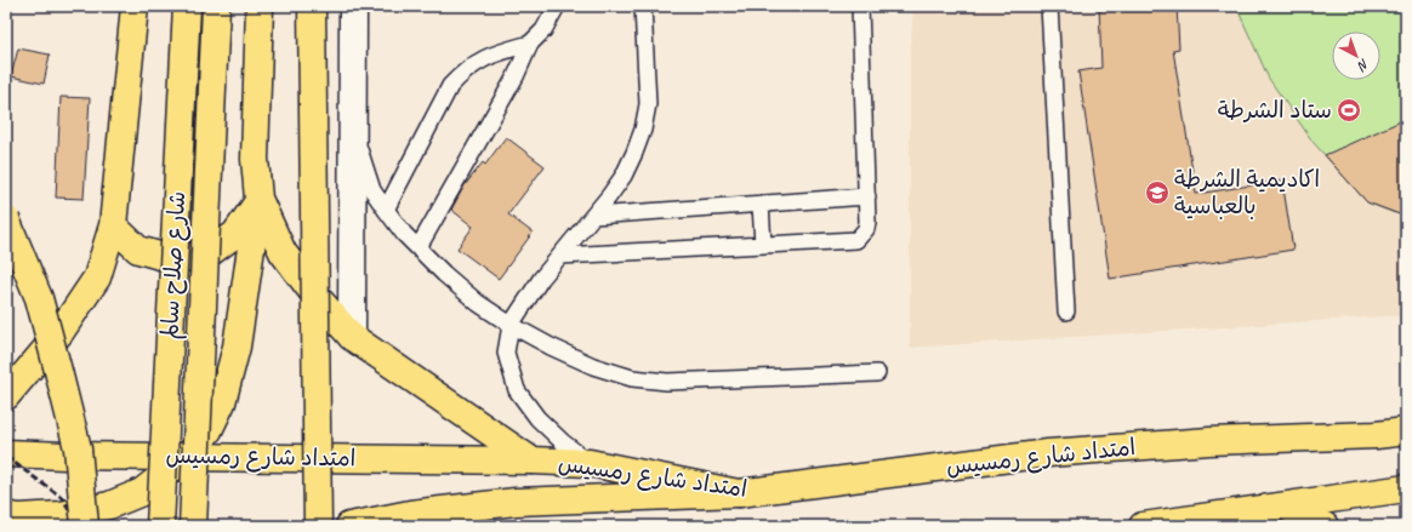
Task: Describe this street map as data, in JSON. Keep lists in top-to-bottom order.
{
  "streets": {
    "main road": ["شارع صلاح سالم", "امتداد شارع رمسيس"]
  },
  "places": {
    "sports": ["ستاد الشرطة"],
    "school or university": ["اكاديمية الشرطة بالعباسية"]
  },
  "north": "bottom right"
}
